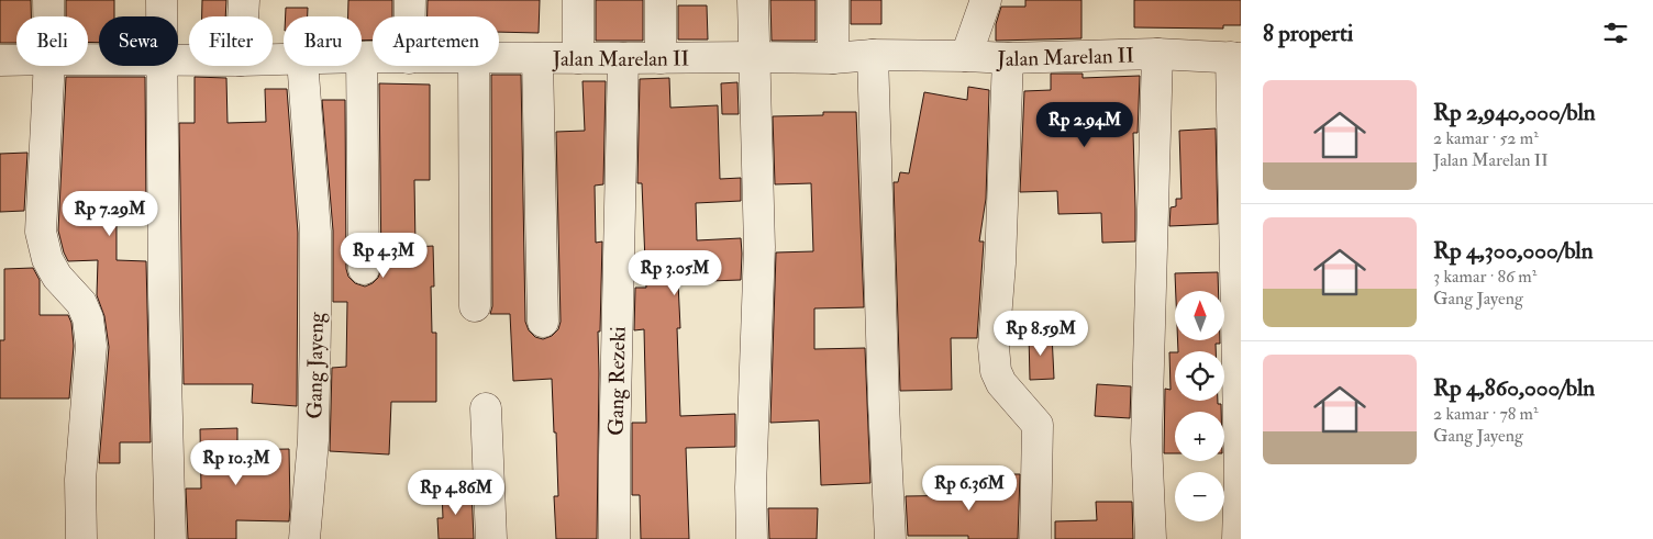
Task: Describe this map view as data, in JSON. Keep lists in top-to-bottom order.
{
  "streets": {
    "street": ["Jalan Marelan II", "Gang Jayeng", "Gang Rezeki"]
  },
  "crossings": [
    ["Jalan Marelan II", "Gang Rezeki"]
  ],
  "north": "top",
  "page": {
    "heading": "8 properti",
    "chip": [
      "Beli",
      "Sewa",
      "Filter",
      "Baru",
      "Apartemen"
    ],
    "list": [
      {
        "name": "Rp 2,940,000/bln",
        "note": "2 kamar · 52 m² · Jalan Marelan II"
      },
      {
        "name": "Rp 4,300,000/bln",
        "note": "3 kamar · 86 m² · Gang Jayeng"
      },
      {
        "name": "Rp 4,860,000/bln",
        "note": "2 kamar · 78 m² · Gang Jayeng"
      }
    ],
    "price": [
      "Rp 2.94M",
      "Rp 7.29M",
      "Rp 4.3M",
      "Rp 3.05M",
      "Rp 8.59M",
      "Rp 10.3M",
      "Rp 6.36M",
      "Rp 4.86M"
    ],
    "map_buttons": ["+", "−"]
  }
}
